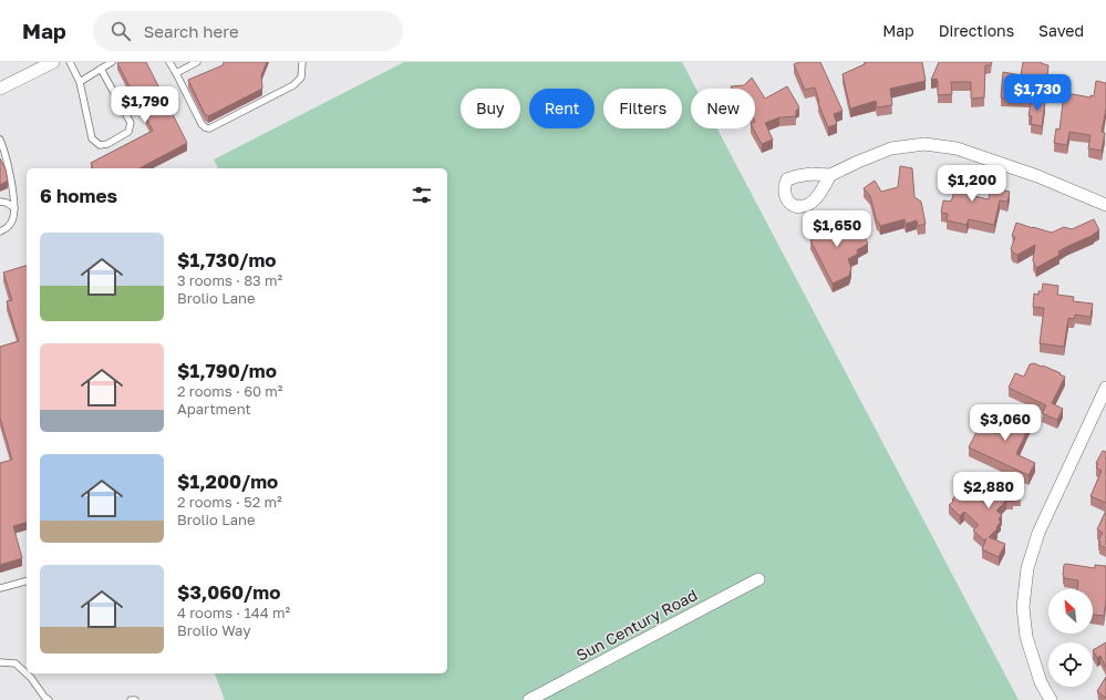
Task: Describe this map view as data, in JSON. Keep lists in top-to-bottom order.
{
  "streets": {
    "street": ["Sun Century Road"]
  },
  "north": "top left",
  "page": {
    "header": "Map",
    "search": "Search here",
    "nav": ["Map", "Directions", "Saved"],
    "price": [
      "$1,730",
      "$1,790",
      "$1,200",
      "$1,650",
      "$3,060",
      "$2,880"
    ],
    "chip": [
      "Buy",
      "Rent",
      "Filters",
      "New"
    ],
    "heading": "6 homes",
    "list": [
      {
        "name": "$1,730/mo",
        "note": "3 rooms · 83 m² · Brolio Lane"
      },
      {
        "name": "$1,790/mo",
        "note": "2 rooms · 60 m² · Apartment"
      },
      {
        "name": "$1,200/mo",
        "note": "2 rooms · 52 m² · Brolio Lane"
      },
      {
        "name": "$3,060/mo",
        "note": "4 rooms · 144 m² · Brolio Way"
      }
    ]
  }
}
